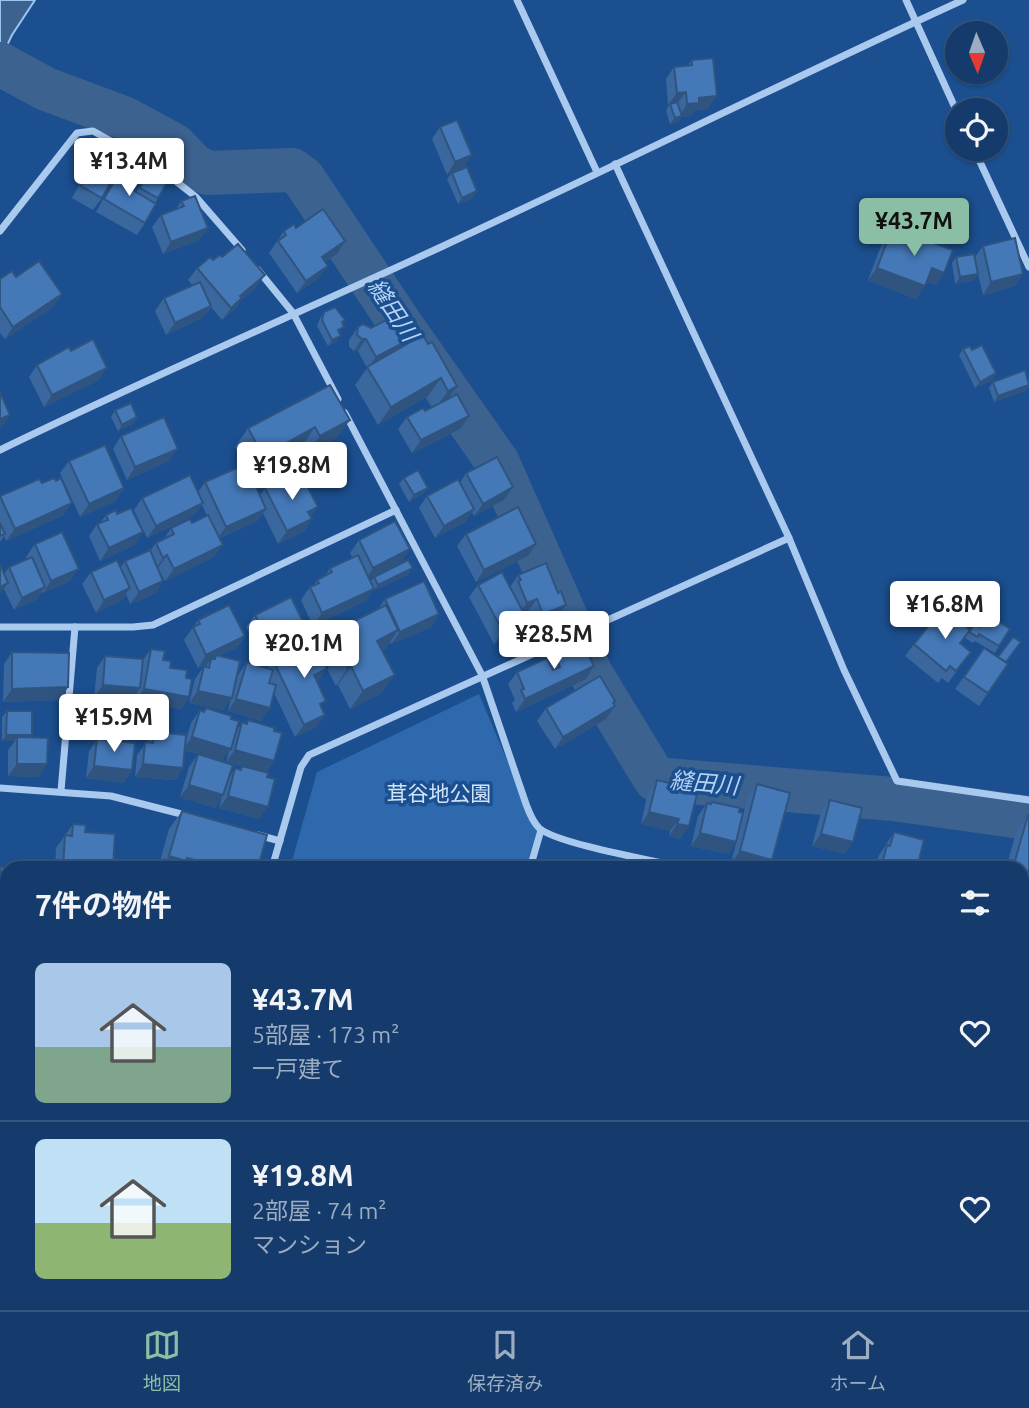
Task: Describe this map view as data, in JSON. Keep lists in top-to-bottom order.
{
  "water": ["縫田川"],
  "parks": ["茸谷地公園"],
  "north": "bottom",
  "page": {
    "price": [
      "¥13.4M",
      "¥43.7M",
      "¥19.8M",
      "¥16.8M",
      "¥28.5M",
      "¥20.1M",
      "¥15.9M"
    ],
    "heading": "7件の物件",
    "list": [
      {
        "name": "¥43.7M",
        "note": "5部屋 · 173 m² · 一戸建て"
      },
      {
        "name": "¥19.8M",
        "note": "2部屋 · 74 m² · マンション"
      }
    ],
    "tabs": ["地図", "保存済み", "ホーム"]
  }
}
